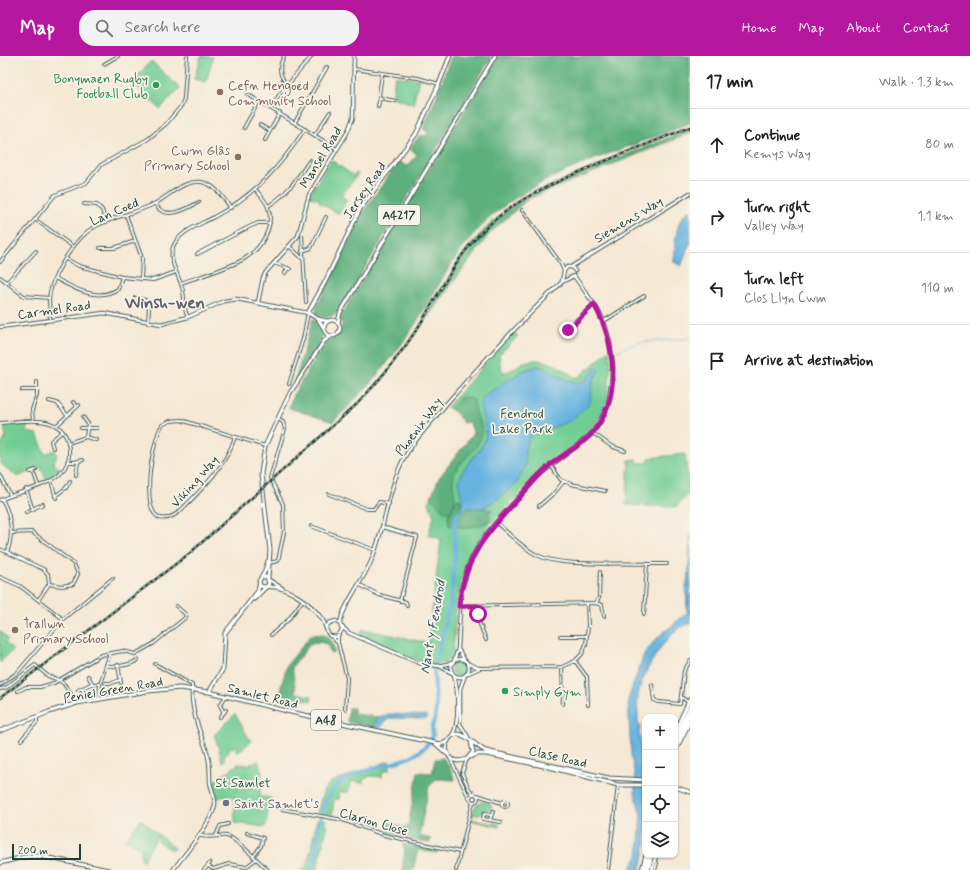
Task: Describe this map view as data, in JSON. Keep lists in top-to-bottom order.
{
  "streets": {
    "main road": [
      "Jersey Road",
      "A4217",
      "Carmel Road",
      "Peniel Green Road",
      "Samlet Road",
      "A48",
      "Clase Road"
    ],
    "street": [
      "Mansel Road",
      "Lan Coed",
      "Siemens Way",
      "Phoenix Way",
      "Viking Way",
      "Clarion Close"
    ]
  },
  "crossings": [
    ["Mansel Road", "Carmel Road"],
    ["Jersey Road", "Carmel Road"],
    ["Lan Coed", "Carmel Road"],
    ["A4217", "Carmel Road"],
    ["Peniel Green Road", "Samlet Road"]
  ],
  "districts": ["Winsh-wen"],
  "water": ["Nant y Fendrod"],
  "parks": ["Fendrod Lake Park", "St Samlet"],
  "places": [
    "Bonymaen Rugby Football Club",
    "Cefn Hengoed Community School",
    "Cwm Glâs Primary School",
    "Trallwn Primary School",
    "Simply Gym",
    "Saint Samlet's"
  ],
  "scale_bar": "200 m",
  "page": {
    "header": "Map",
    "search": "Search here",
    "nav": [
      "Home",
      "Map",
      "About",
      "Contact"
    ],
    "heading": ["17 min", "Walk · 1.3 km"],
    "list": [
      ["Continue", "Kemys Way", "80 m"],
      ["Turn right", "Valley Way", "1.1 km"],
      ["Turn left", "Clos Llyn Cwm", "110 m"],
      "Arrive at destination"
    ],
    "map_buttons": ["+", "−"],
    "scale": "200 m"
  }
}
